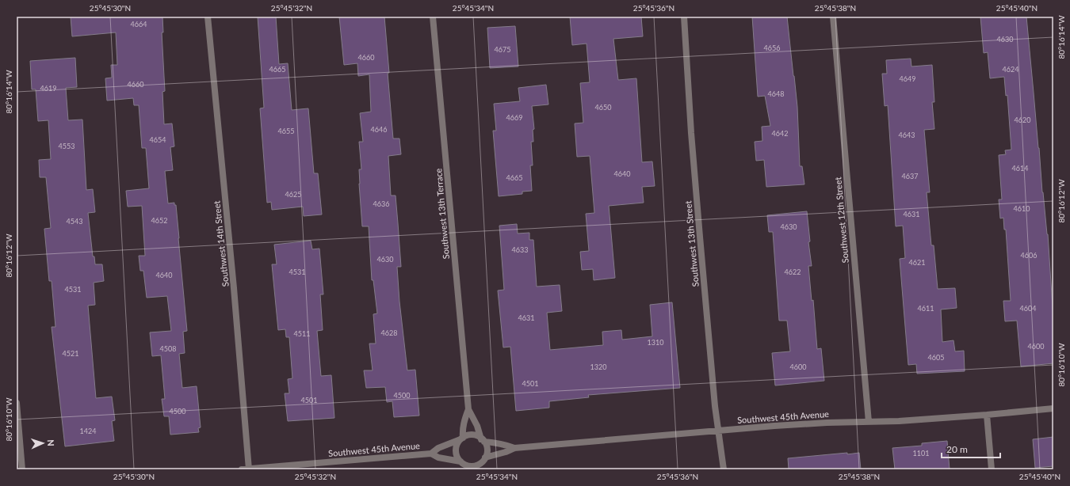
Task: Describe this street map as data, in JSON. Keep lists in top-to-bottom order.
{
  "streets": {
    "street": [
      "Southwest 13th Terrace",
      "Southwest 12th Street",
      "Southwest 14th Street",
      "Southwest 13th Street",
      "Southwest 45th Avenue"
    ]
  },
  "crossings": [
    ["Southwest 13th Terrace", "Southwest 45th Avenue"],
    ["Southwest 12th Street", "Southwest 45th Avenue"],
    ["Southwest 14th Street", "Southwest 45th Avenue"],
    ["Southwest 13th Street", "Southwest 45th Avenue"]
  ],
  "house_numbers": [
    "4664",
    "4630",
    "4656",
    "4675",
    "4660",
    "4665",
    "4624",
    "4649",
    "4660",
    "4619",
    "4648",
    "4650",
    "4669",
    "4620",
    "4646",
    "4655",
    "4642",
    "4643",
    "4654",
    "4553",
    "4614",
    "4640",
    "4637",
    "4665",
    "4625",
    "4636",
    "4610",
    "4631",
    "4652",
    "4543",
    "4630",
    "4633",
    "4606",
    "4630",
    "4621",
    "4531",
    "4622",
    "4640",
    "4531",
    "4611",
    "4604",
    "4631",
    "4628",
    "4511",
    "1310",
    "4600",
    "4508",
    "4521",
    "4605",
    "1320",
    "4600",
    "4501",
    "4500",
    "4501",
    "4500",
    "1424",
    "1101"
  ],
  "scale_bar": "20 m",
  "north": "right",
  "coordinates": [
    "25°45'30\"N",
    "25°45'32\"N",
    "25°45'34\"N",
    "25°45'36\"N",
    "25°45'38\"N",
    "25°45'40\"N",
    "80°16'14\"W",
    "80°16'12\"W",
    "80°16'10\"W"
  ]
}
